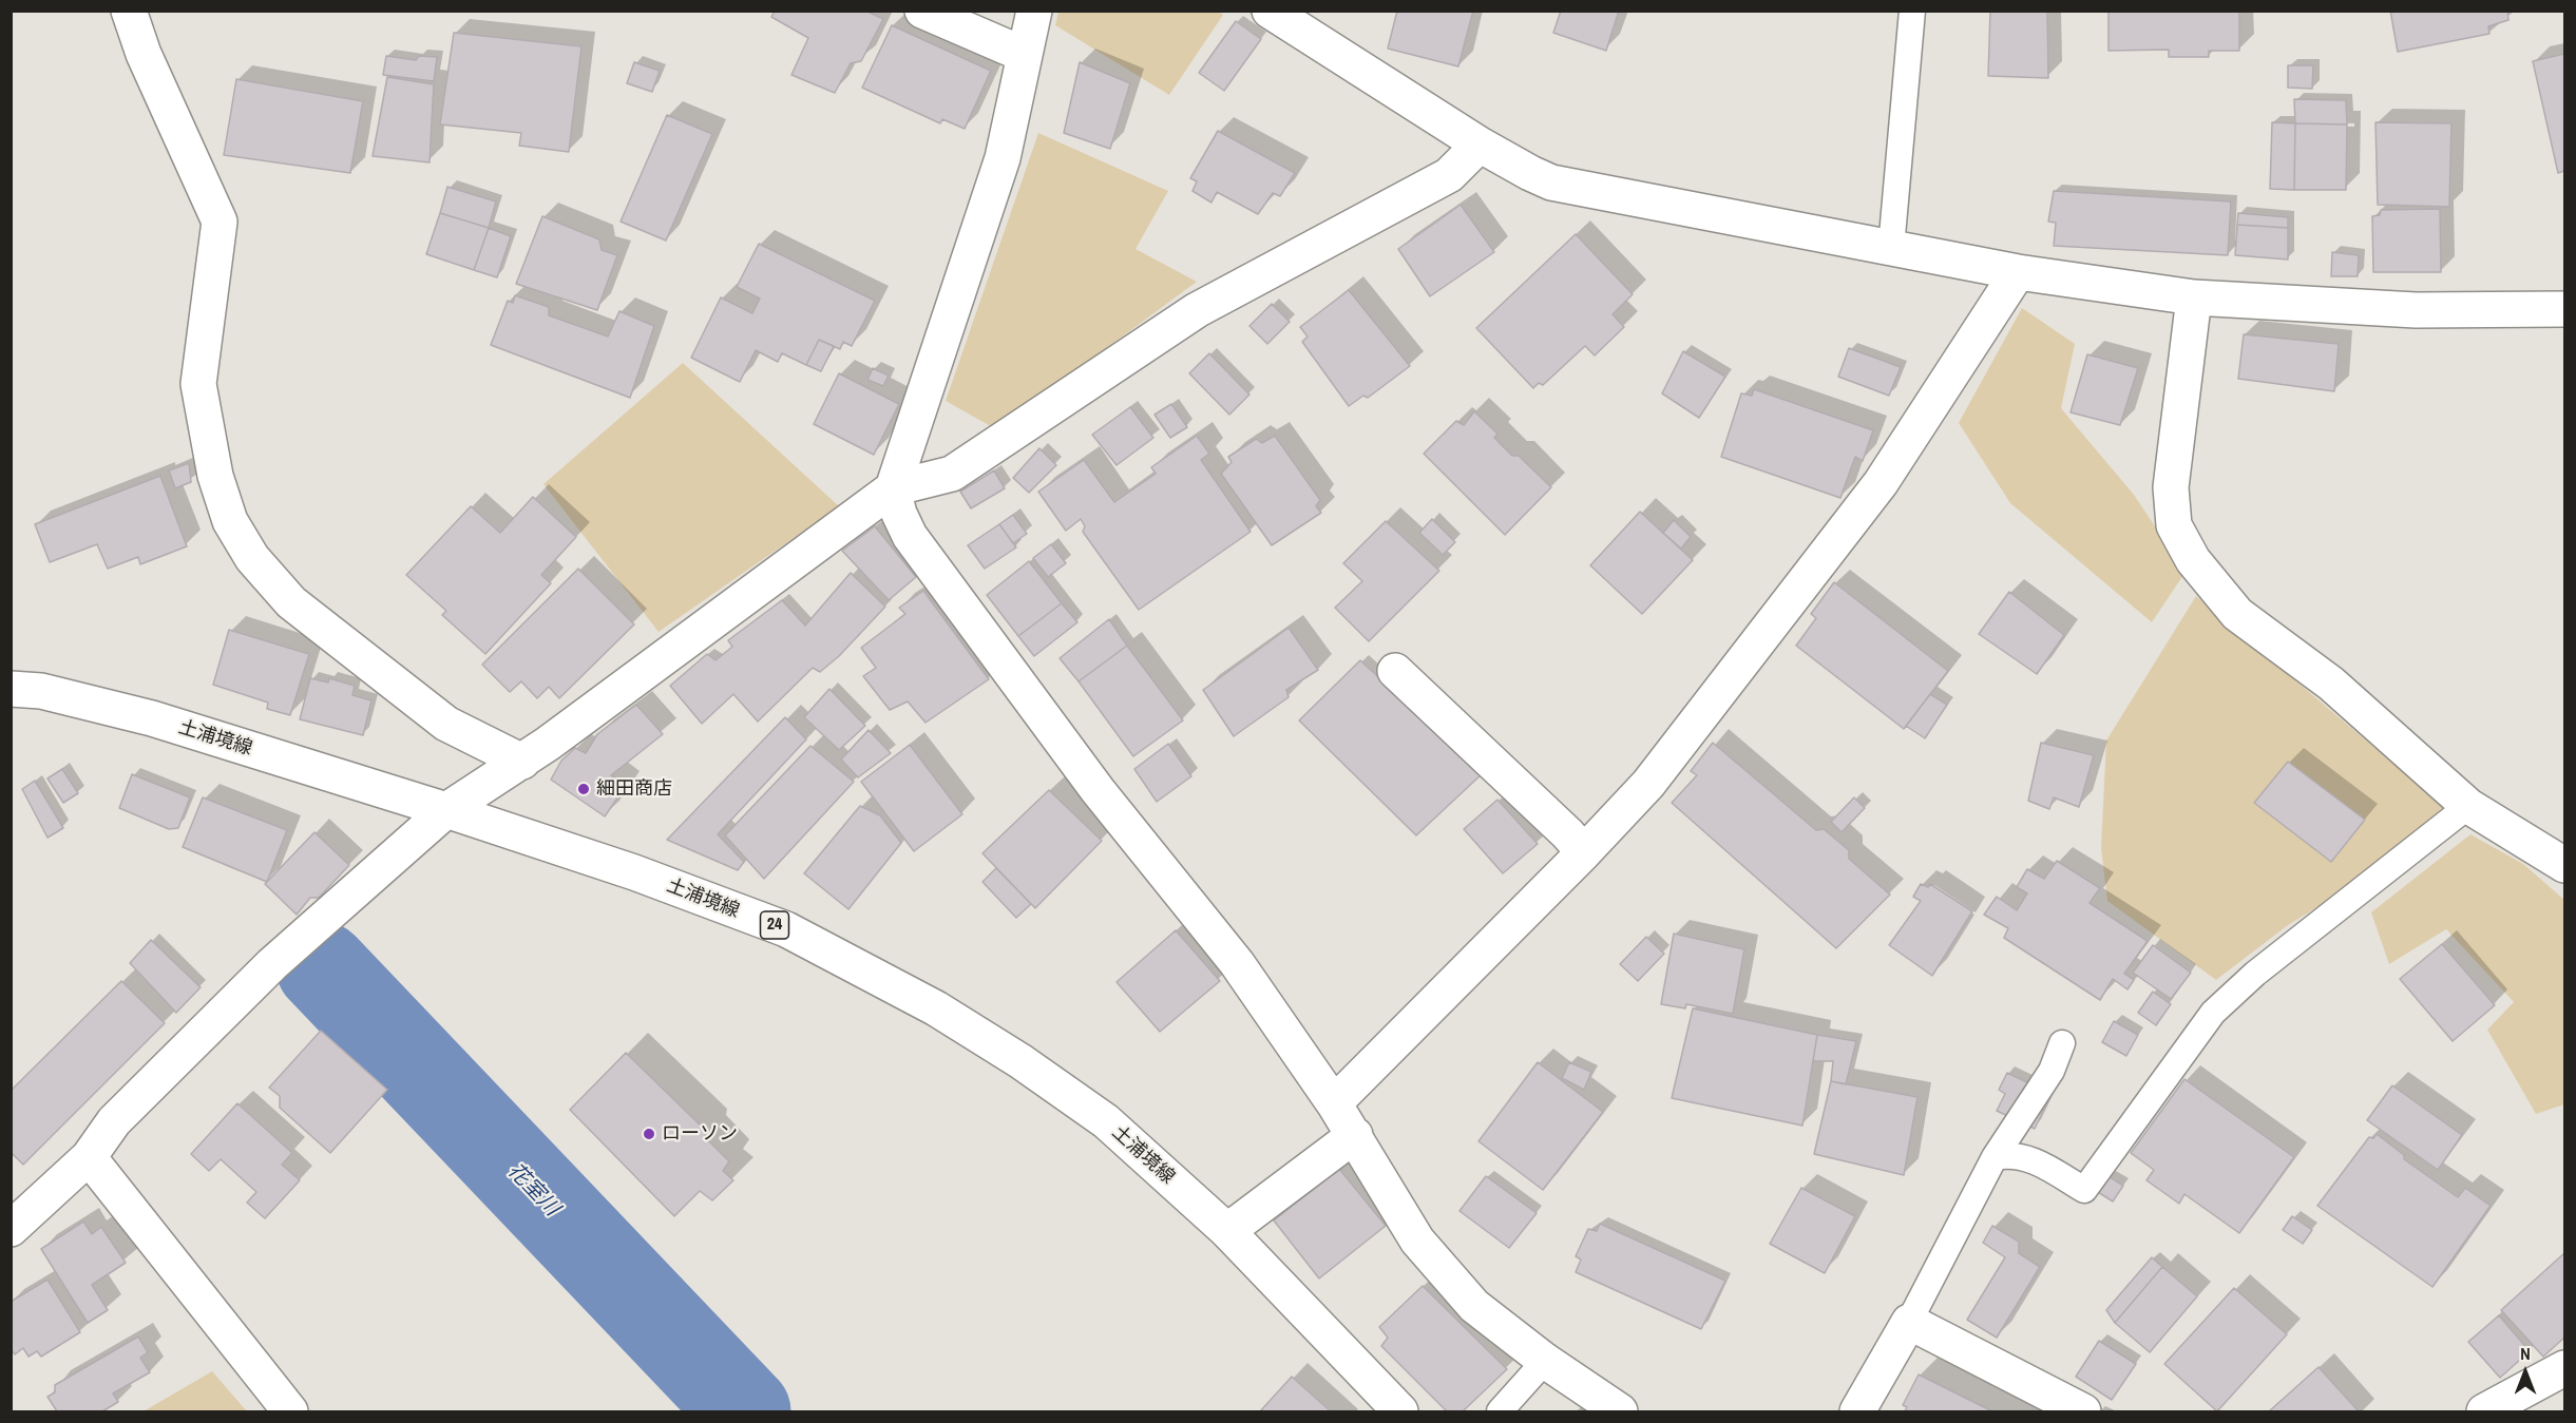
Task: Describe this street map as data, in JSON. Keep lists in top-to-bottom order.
{
  "streets": {
    "street": ["土浦境線", "24"]
  },
  "water": ["花室川"],
  "places": ["細田商店", "ローソン"],
  "north": "top"
}
